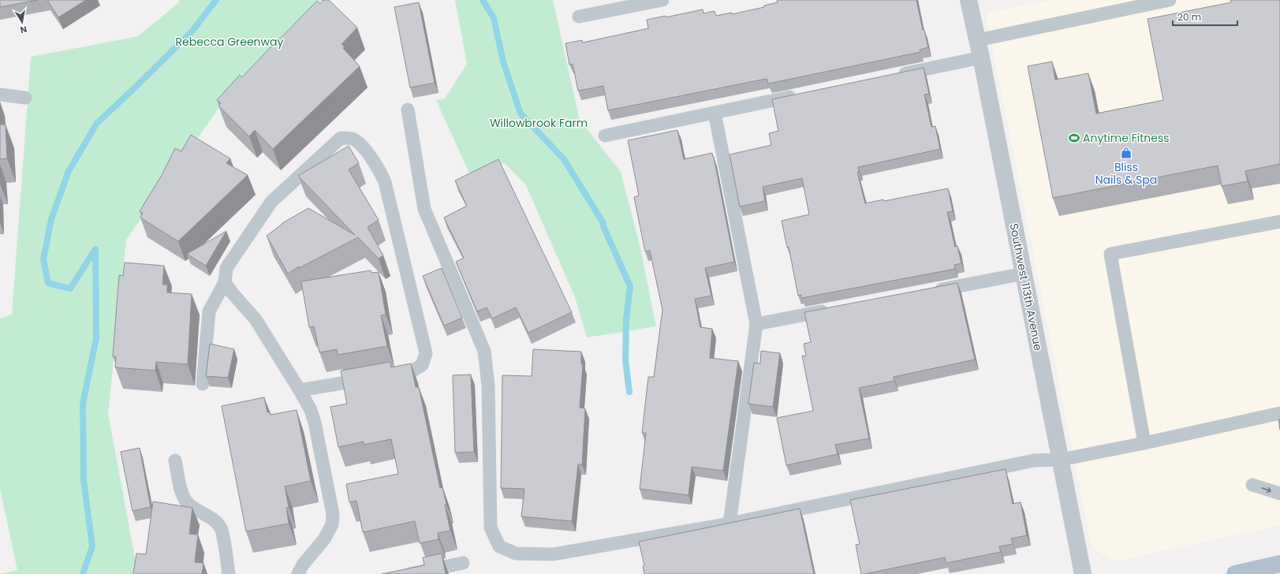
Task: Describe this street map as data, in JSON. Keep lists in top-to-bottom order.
{
  "streets": {
    "street": ["Southwest 113th Avenue"]
  },
  "parks": ["Rebecca Greenway", "Willowbrook Farm"],
  "places": {
    "sports": ["Anytime Fitness"],
    "shop": ["Bliss Nails & Spa"]
  },
  "scale_bar": "20 m",
  "north": "bottom"
}
